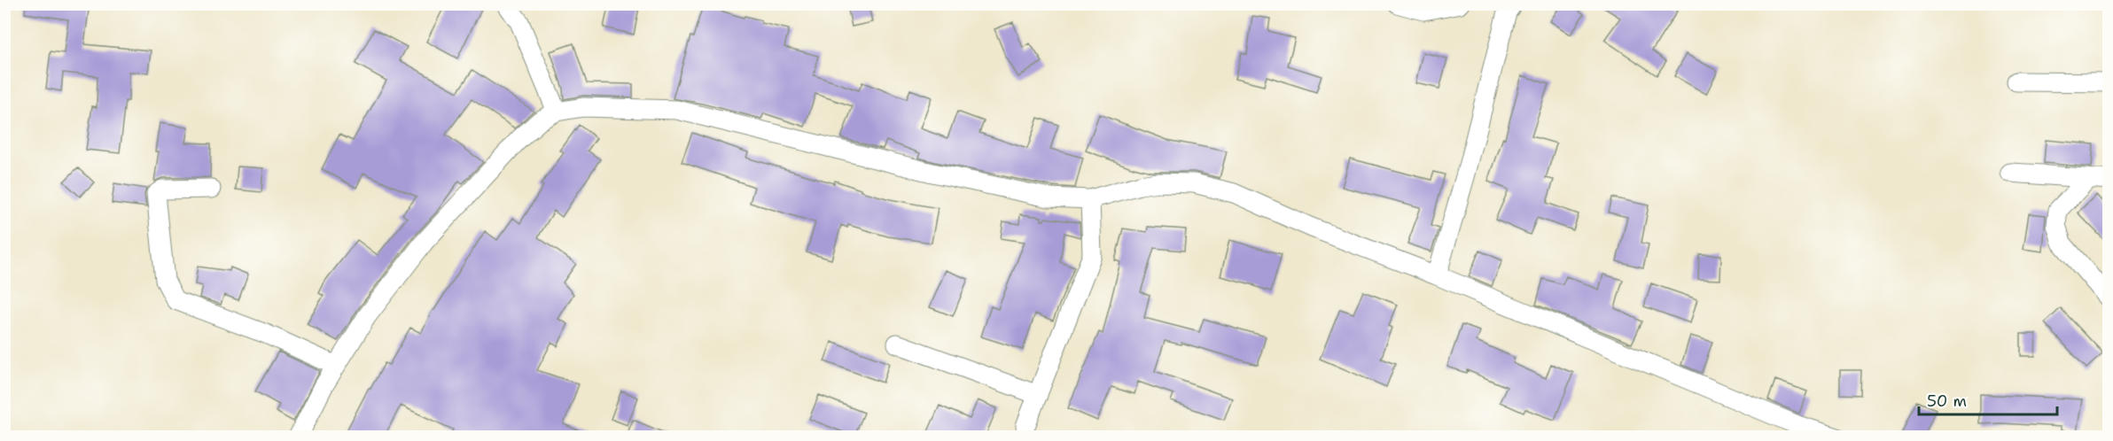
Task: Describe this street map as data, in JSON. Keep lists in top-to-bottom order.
{
  "scale_bar": "50 m"
}
